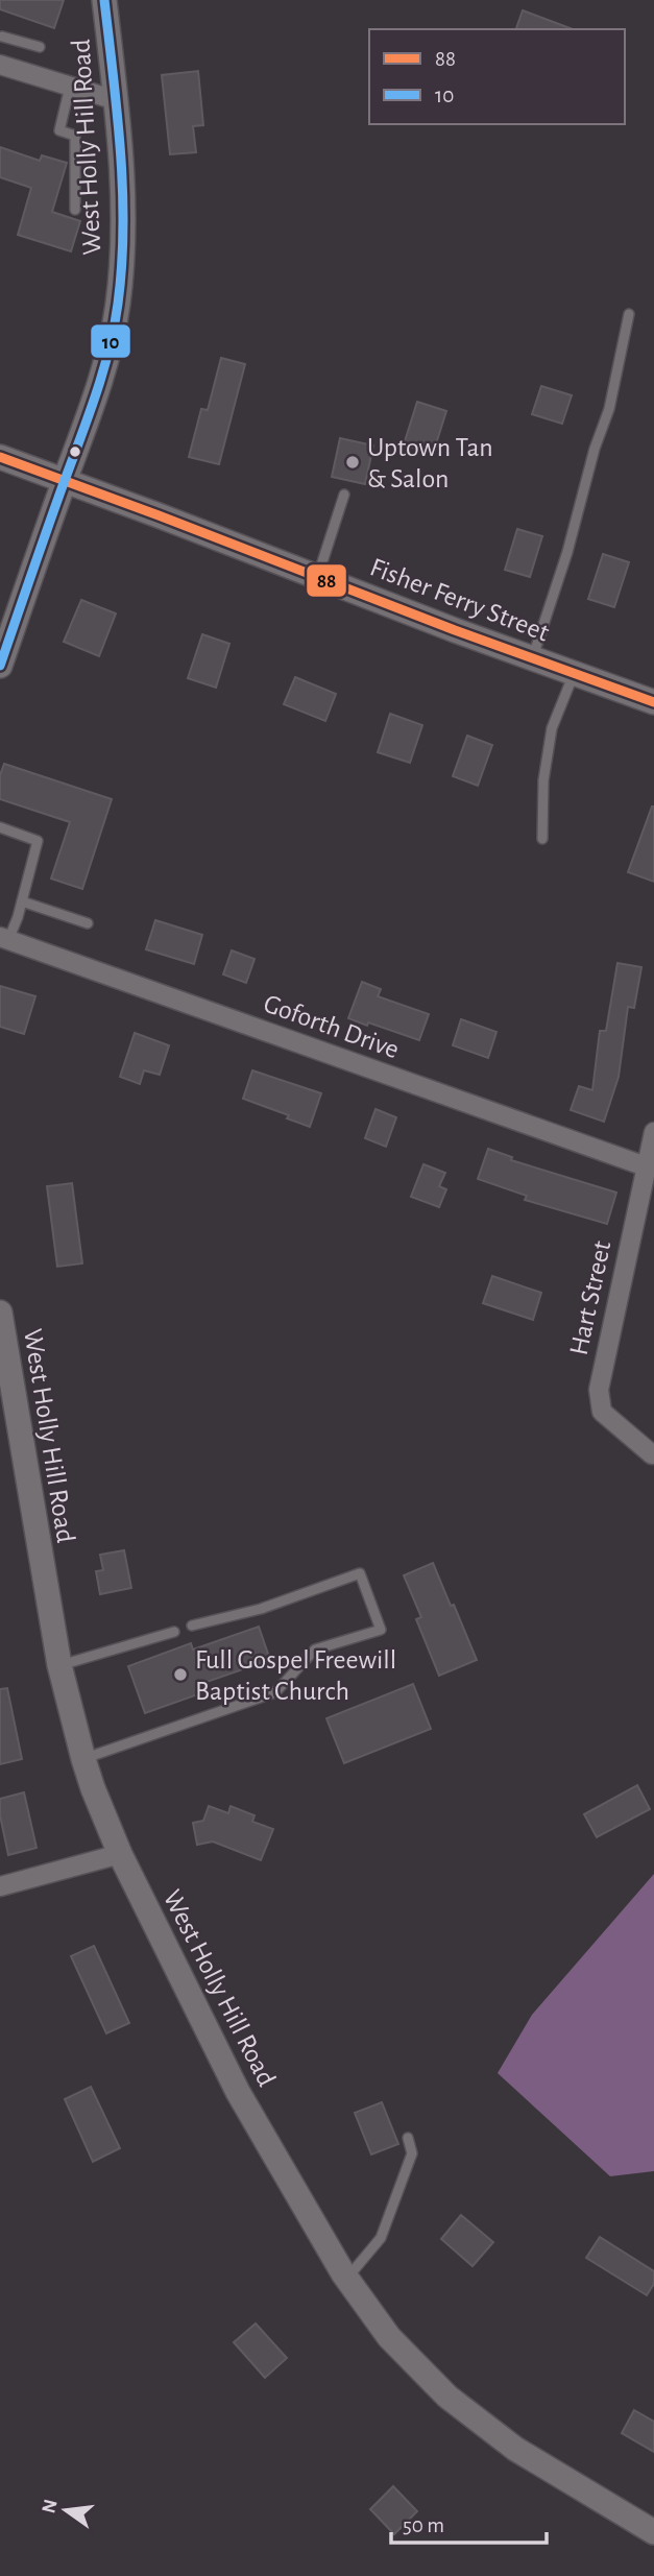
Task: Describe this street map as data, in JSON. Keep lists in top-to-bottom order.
{
  "streets": {
    "street": [
      "West Holly Hill Road",
      "Fisher Ferry Street",
      "Goforth Drive",
      "Hart Street"
    ]
  },
  "crossings": [
    ["West Holly Hill Road", "Fisher Ferry Street"],
    ["Goforth Drive", "Hart Street"]
  ],
  "places": ["Uptown Tan & Salon", "Full Gospel Freewill Baptist Church"],
  "lines": ["transit line 10", "transit line 88"],
  "legend": ["88", "10"],
  "scale_bar": "50 m",
  "north": "left"
}
